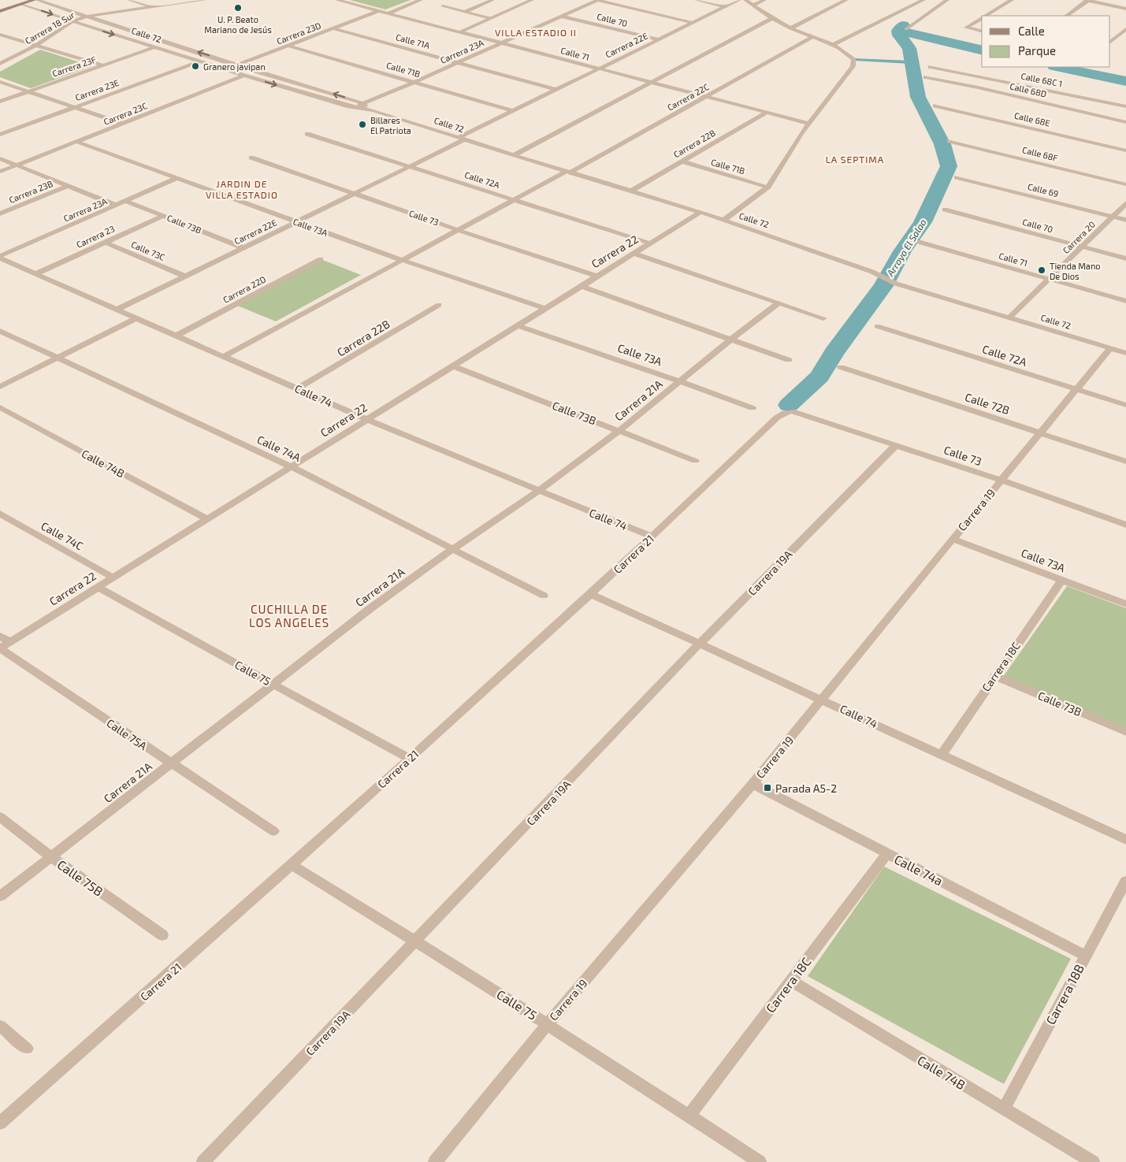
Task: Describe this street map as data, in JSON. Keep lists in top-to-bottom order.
{
  "streets": {
    "street": [
      "Calle 70",
      "Carrera 18 Sur",
      "Carrera 23D",
      "Calle 72",
      "Calle 71A",
      "Carrera 22E",
      "Carrera 23A",
      "Calle 71",
      "Carrera 23F",
      "Calle 71B",
      "Calle 68C 1",
      "Carrera 23E",
      "Calle 68D",
      "Carrera 22C",
      "Carrera 23C",
      "Calle 68E",
      "Carrera 22B",
      "Calle 68F",
      "Calle 72A",
      "Calle 69",
      "Carrera 23B",
      "Calle 73",
      "Calle 73B",
      "Calle 73A",
      "Carrera 23",
      "Carrera 20",
      "Calle 73C",
      "Carrera 22",
      "Carrera 22D",
      "Calle 74",
      "Carrera 21A",
      "Calle 72B",
      "Calle 74A",
      "Calle 74B",
      "Carrera 19",
      "Calle 74C",
      "Carrera 21",
      "Carrera 19A",
      "Carrera 18C",
      "Calle 75",
      "Calle 75A",
      "Calle 74a",
      "Calle 75B",
      "Carrera 18B"
    ]
  },
  "crossings": [
    ["Calle 70", "Carrera 22E"],
    ["Calle 70", "Carrera 23A"],
    ["Calle 70", "Carrera 20"],
    ["Carrera 18 Sur", "Calle 72"],
    ["Carrera 23D", "Calle 72"],
    ["Carrera 23D", "Calle 71A"],
    ["Carrera 23D", "Calle 71"],
    ["Carrera 23D", "Calle 71B"],
    ["Calle 72", "Carrera 22E"],
    ["Calle 72", "Carrera 23A"],
    ["Calle 72", "Carrera 23F"],
    ["Calle 72", "Carrera 23E"],
    ["Calle 72", "Carrera 22C"],
    ["Calle 72", "Carrera 23C"],
    ["Calle 72", "Carrera 22B"],
    ["Calle 72", "Carrera 20"],
    ["Calle 72", "Carrera 22"],
    ["Calle 72", "Carrera 19"],
    ["Calle 71A", "Carrera 22E"],
    ["Calle 71A", "Carrera 23A"],
    ["Carrera 22E", "Calle 71"],
    ["Carrera 22E", "Calle 71B"],
    ["Carrera 22E", "Calle 72A"],
    ["Carrera 22E", "Calle 73"],
    ["Carrera 22E", "Calle 73B"],
    ["Carrera 22E", "Calle 73A"],
    ["Carrera 22E", "Calle 73C"],
    ["Carrera 22E", "Calle 74"],
    ["Carrera 23A", "Calle 71"],
    ["Carrera 23A", "Calle 71B"],
    ["Carrera 23A", "Calle 73B"],
    ["Carrera 23A", "Calle 73A"],
    ["Carrera 23A", "Calle 74"],
    ["Calle 71", "Carrera 22C"],
    ["Calle 71", "Carrera 22B"],
    ["Calle 71", "Carrera 20"],
    ["Calle 71B", "Carrera 22B"],
    ["Carrera 23C", "Calle 73A"],
    ["Carrera 22B", "Calle 74"],
    ["Calle 72A", "Carrera 22"],
    ["Calle 72A", "Carrera 19"],
    ["Calle 69", "Carrera 20"],
    ["Calle 73", "Carrera 22"],
    ["Calle 73", "Carrera 19"],
    ["Calle 73", "Carrera 21"],
    ["Calle 73", "Carrera 19A"],
    ["Calle 73B", "Carrera 23"],
    ["Calle 73B", "Carrera 22"],
    ["Calle 73B", "Carrera 21A"],
    ["Calle 73B", "Carrera 18C"],
    ["Calle 73A", "Carrera 22"],
    ["Calle 73A", "Carrera 21A"],
    ["Calle 73A", "Carrera 19"],
    ["Calle 73A", "Carrera 18C"],
    ["Carrera 23", "Calle 73C"],
    ["Carrera 23", "Calle 74"],
    ["Carrera 22", "Calle 74"],
    ["Carrera 22", "Calle 74A"],
    ["Carrera 22", "Calle 74B"],
    ["Carrera 22", "Calle 74C"],
    ["Carrera 22", "Calle 75"],
    ["Carrera 22", "Calle 75A"],
    ["Carrera 22D", "Calle 74"],
    ["Calle 74", "Carrera 21A"],
    ["Calle 74", "Carrera 19"],
    ["Calle 74", "Carrera 21"],
    ["Calle 74", "Carrera 19A"],
    ["Calle 74", "Carrera 18C"],
    ["Carrera 21A", "Calle 74A"],
    ["Carrera 21A", "Calle 75"],
    ["Carrera 21A", "Calle 75A"],
    ["Carrera 21A", "Calle 75B"],
    ["Calle 72B", "Carrera 19"],
    ["Calle 74B", "Carrera 18C"],
    ["Calle 74B", "Carrera 18B"],
    ["Carrera 19", "Calle 75"],
    ["Carrera 19", "Calle 74a"],
    ["Carrera 21", "Calle 75"],
    ["Carrera 19A", "Calle 75"],
    ["Carrera 18C", "Calle 75"],
    ["Carrera 18C", "Calle 74a"],
    ["Calle 74a", "Carrera 18B"]
  ],
  "districts": [
    "VILLA ESTADIO II",
    "LA SEPTIMA",
    "JARDIN DE VILLA ESTADIO",
    "CUCHILLA DE LOS ANGELES"
  ],
  "water": ["Arroyo El Salao"],
  "places": {
    "other": [
      "U. P. Beato Mariano de Jesús",
      "Granero javipan",
      "Billares El Patriota",
      "Tienda Mano De Dios"
    ],
    "transit": ["Parada A5-2"]
  },
  "legend": ["Calle", "Parque"]
}
